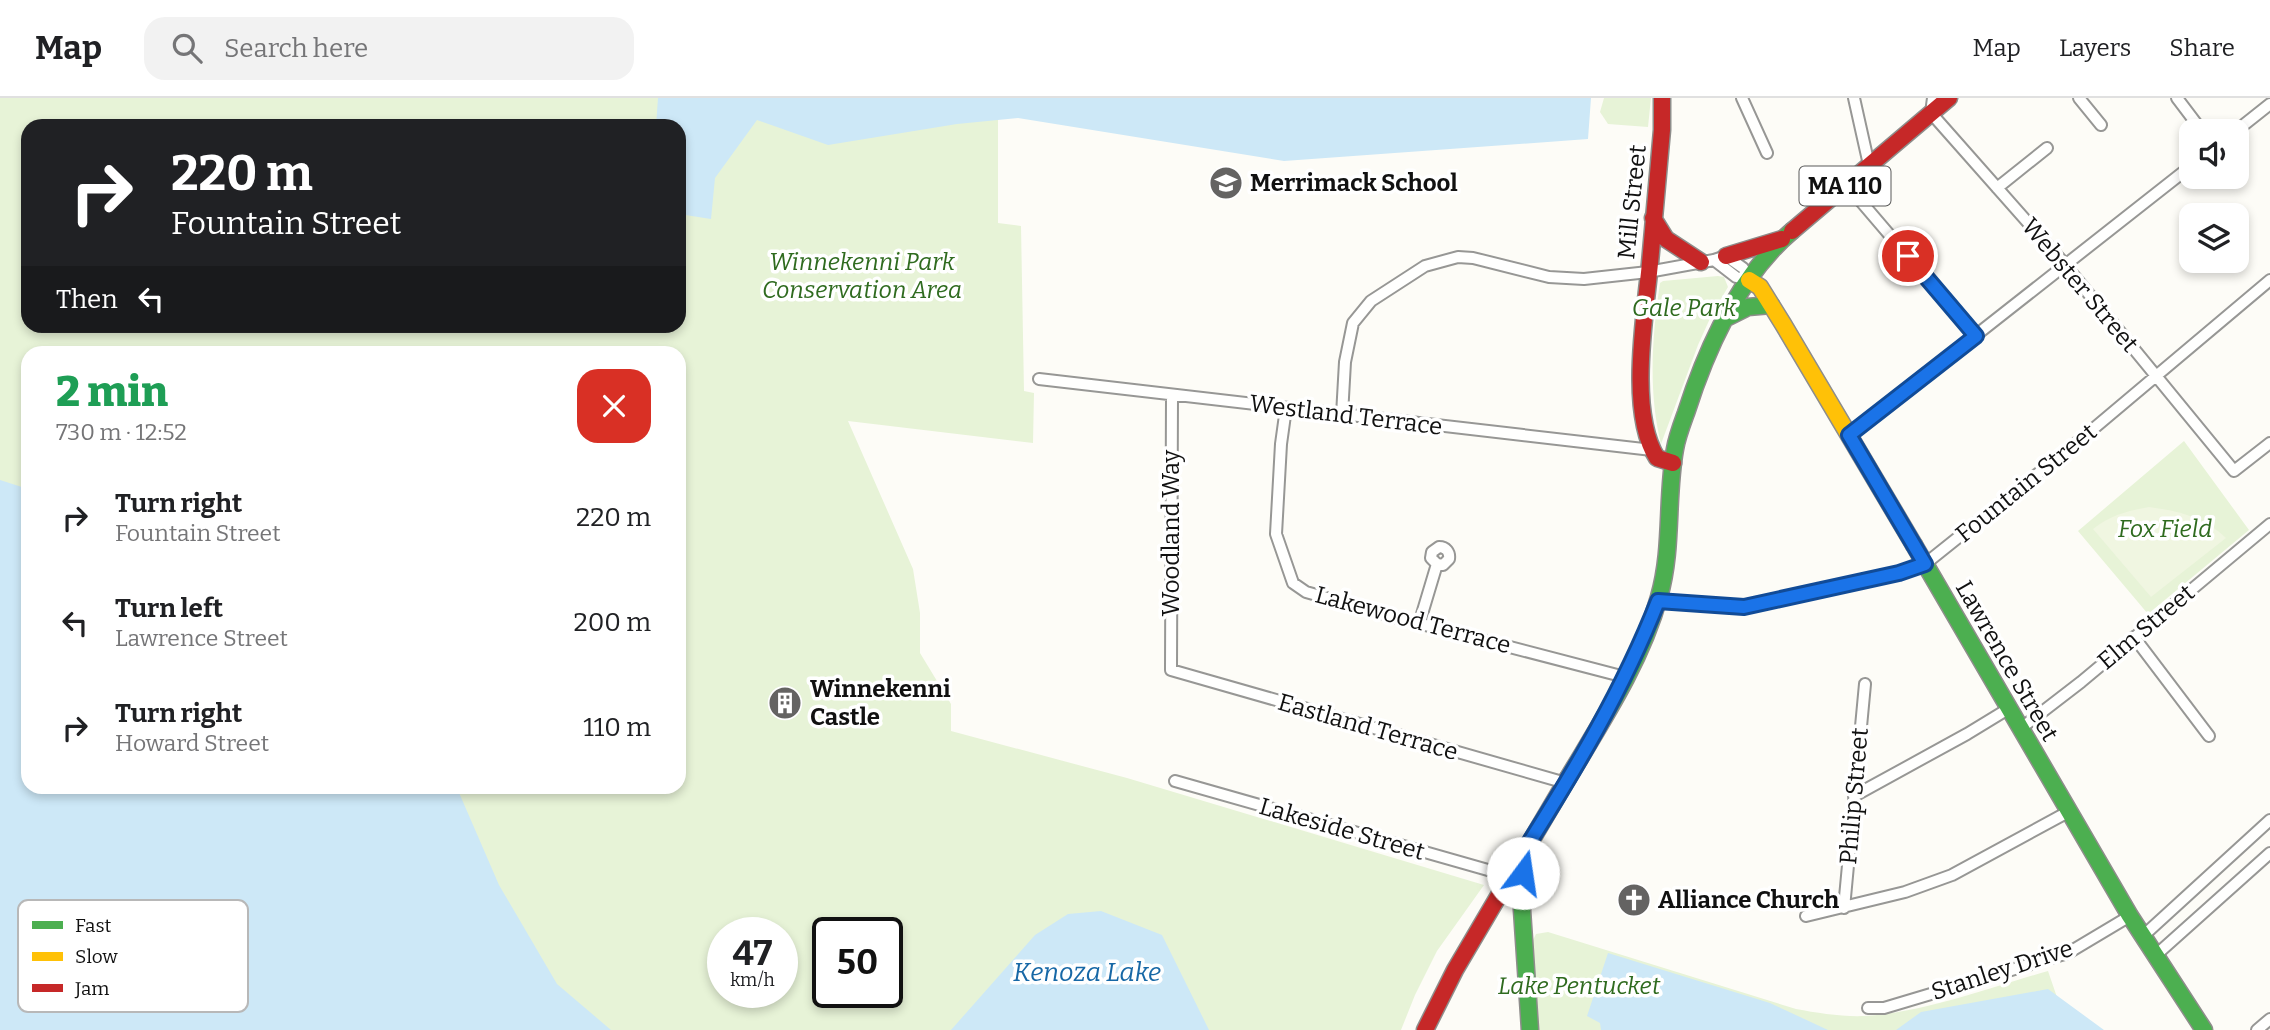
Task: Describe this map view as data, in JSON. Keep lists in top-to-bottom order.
{
  "streets": {
    "main road": ["MA 110", "Mill Street", "Lawrence Street"],
    "street": [
      "Webster Street",
      "Westland Terrace",
      "Fountain Street",
      "Woodland Way",
      "Lakewood Terrace",
      "Elm Street",
      "Eastland Terrace",
      "Philip Street",
      "Lakeside Street",
      "Stanley Drive"
    ]
  },
  "crossings": [
    ["MA 110", "Webster Street"],
    ["MA 110", "Fountain Street"],
    ["MA 110", "Lakewood Terrace"],
    ["MA 110", "Lawrence Street"],
    ["MA 110", "Eastland Terrace"],
    ["MA 110", "Lakeside Street"],
    ["Mill Street", "Westland Terrace"],
    ["Webster Street", "Fountain Street"],
    ["Westland Terrace", "Woodland Way"],
    ["Westland Terrace", "Lakewood Terrace"],
    ["Fountain Street", "Lawrence Street"],
    ["Woodland Way", "Eastland Terrace"],
    ["Elm Street", "Lawrence Street"],
    ["Lawrence Street", "Stanley Drive"]
  ],
  "water": ["Kenoza Lake"],
  "parks": [
    "Winnekenni Park Conservation Area",
    "Gale Park",
    "Fox Field",
    "Lake Pentucket"
  ],
  "places": {
    "school or university": ["Merrimack School"],
    "building": ["Winnekenni Castle"],
    "church": ["Alliance Church"]
  },
  "legend": ["Fast", "Slow", "Jam"],
  "page": {
    "header": "Map",
    "search": "Search here",
    "nav": ["Map", "Layers", "Share"],
    "turn": ["220 m", "Fountain Street"],
    "then": "Then",
    "heading": ["2 min", "730 m · 12:52"],
    "list": [
      {
        "name": "Turn right",
        "note": "Fountain Street",
        "value": "220 m"
      },
      {
        "name": "Turn left",
        "note": "Lawrence Street",
        "value": "200 m"
      },
      {
        "name": "Turn right",
        "note": "Howard Street",
        "value": "110 m"
      }
    ],
    "speed": "47 km/h",
    "limit": "50"
  }
}
